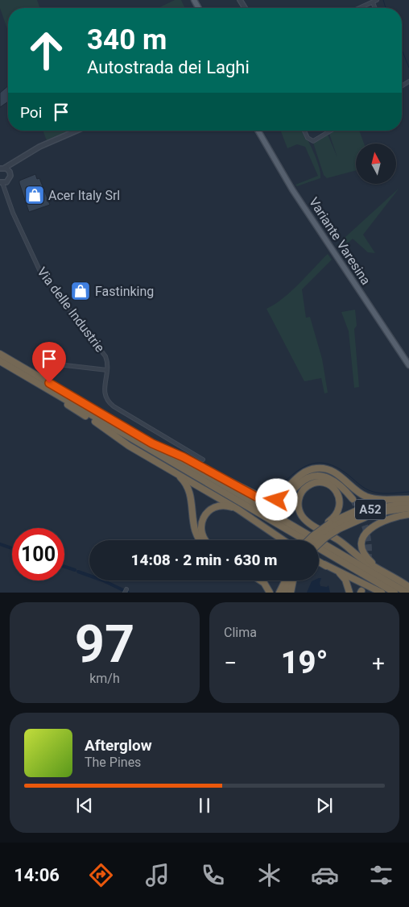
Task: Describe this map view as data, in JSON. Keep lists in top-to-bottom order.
{
  "streets": {
    "highway": ["A52"],
    "main road": ["Variante Varesina"],
    "street": ["Via delle Industrie"]
  },
  "places": {
    "shop": ["Acer Italy Srl", "Fastinking"]
  },
  "north": "top",
  "page": {
    "turn": ["340 m", "Autostrada dei Laghi"],
    "then": "Poi",
    "limit": "100",
    "trip": "14:08 · 2 min · 630 m",
    "tile": [
      ["97", "km/h"],
      "Clima"
    ],
    "heat": ["−", "19°", "+"],
    "song": ["Afterglow", "The Pines"],
    "tabs": "14:06"
  }
}
